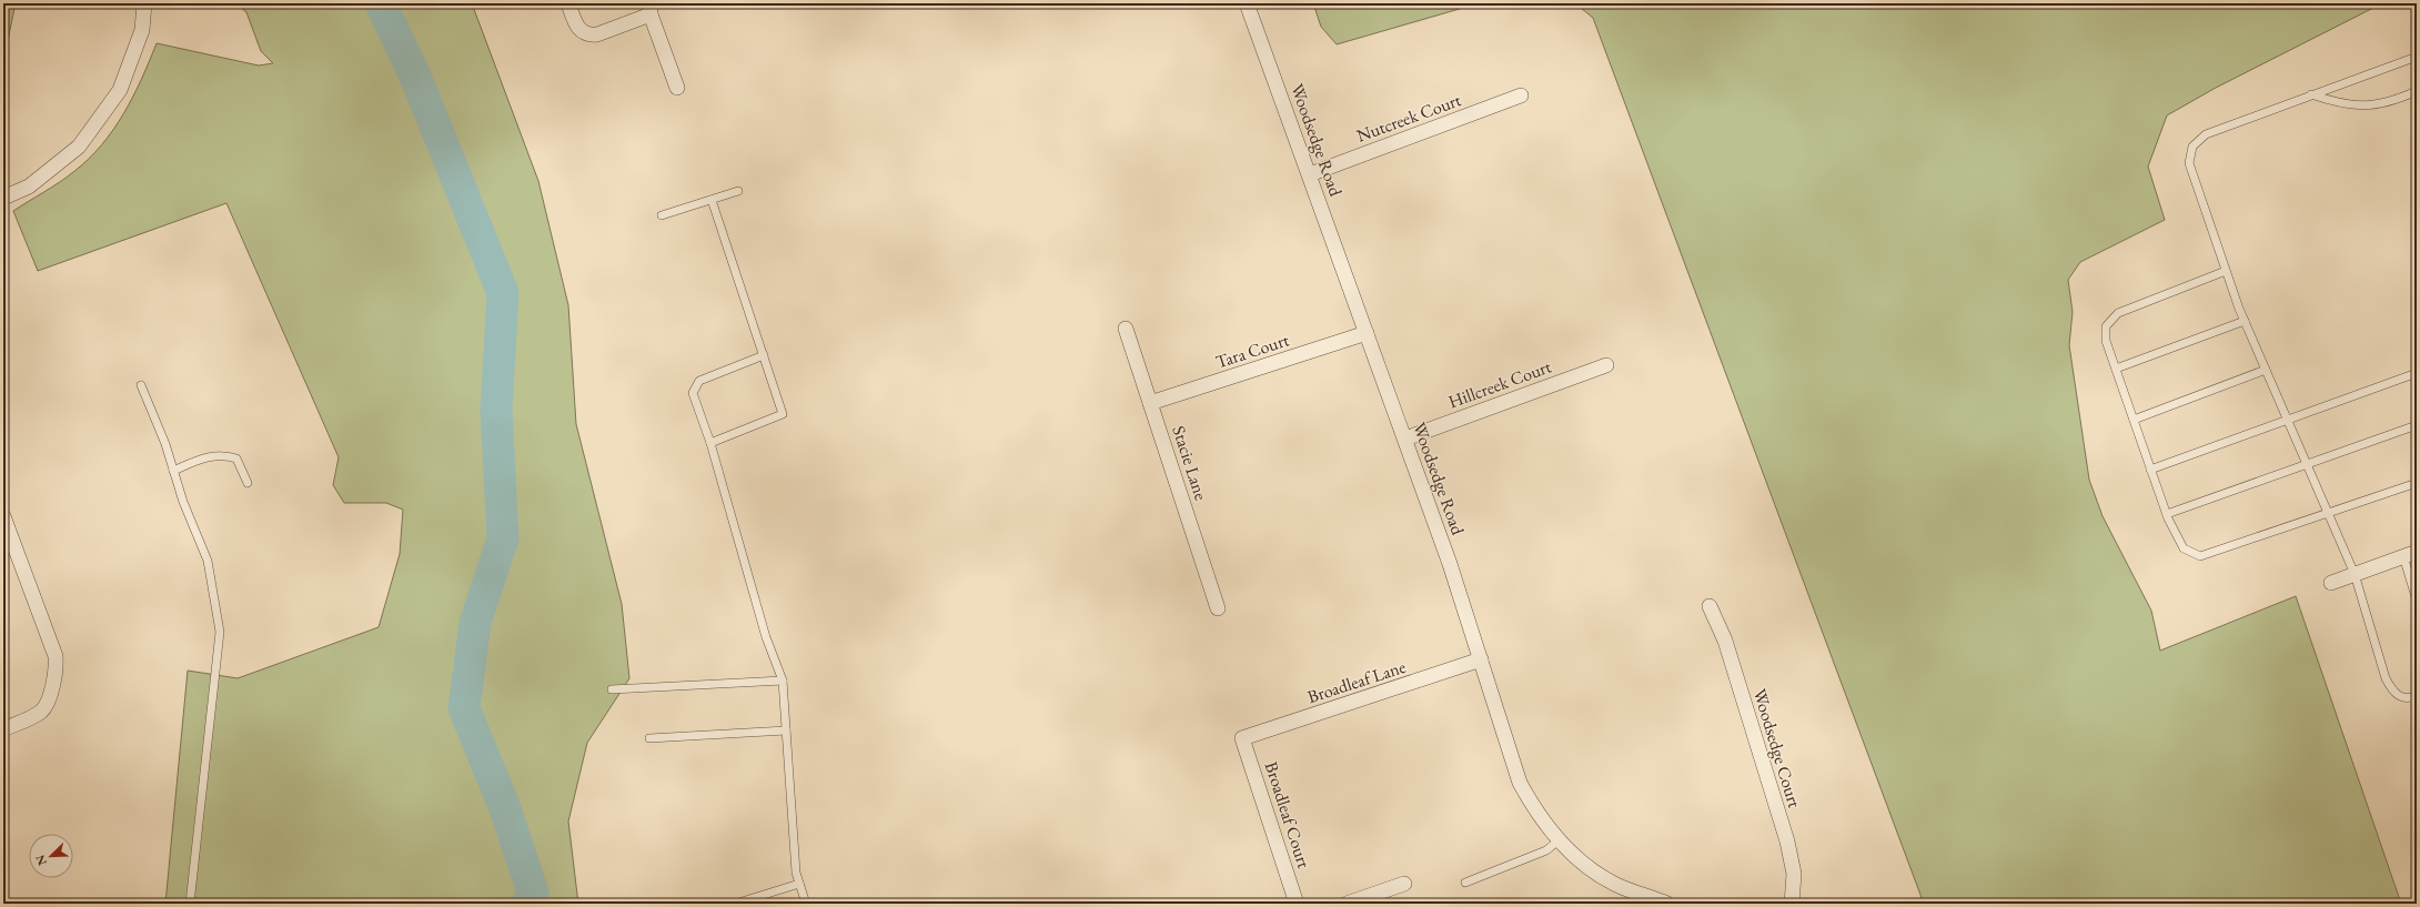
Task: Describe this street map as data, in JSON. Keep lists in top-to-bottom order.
{
  "streets": {
    "street": [
      "Nutcreek Court",
      "Woodsedge Road",
      "Tara Court",
      "Hillcreek Court",
      "Stacie Lane",
      "Broadleaf Lane",
      "Woodsedge Court",
      "Broadleaf Court"
    ]
  },
  "crossings": [
    ["Nutcreek Court", "Woodsedge Road"],
    ["Woodsedge Road", "Tara Court"],
    ["Woodsedge Road", "Hillcreek Court"],
    ["Woodsedge Road", "Broadleaf Lane"],
    ["Tara Court", "Stacie Lane"],
    ["Broadleaf Lane", "Broadleaf Court"]
  ],
  "north": "bottom left"
}
